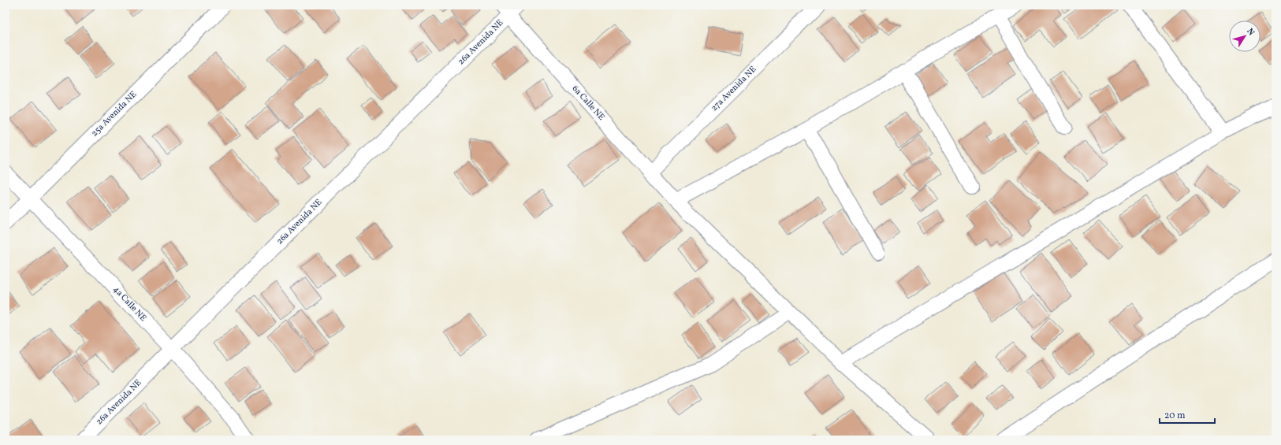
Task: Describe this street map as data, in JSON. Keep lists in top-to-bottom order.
{
  "streets": {
    "street": [
      "26a Avenida NE",
      "27a Avenida NE",
      "6a Calle NE",
      "25a Avenida NE",
      "4a Calle NE"
    ]
  },
  "crossings": [
    ["26a Avenida NE", "6a Calle NE"],
    ["26a Avenida NE", "4a Calle NE"],
    ["27a Avenida NE", "6a Calle NE"],
    ["25a Avenida NE", "4a Calle NE"]
  ],
  "scale_bar": "20 m",
  "north": "top right"
}
